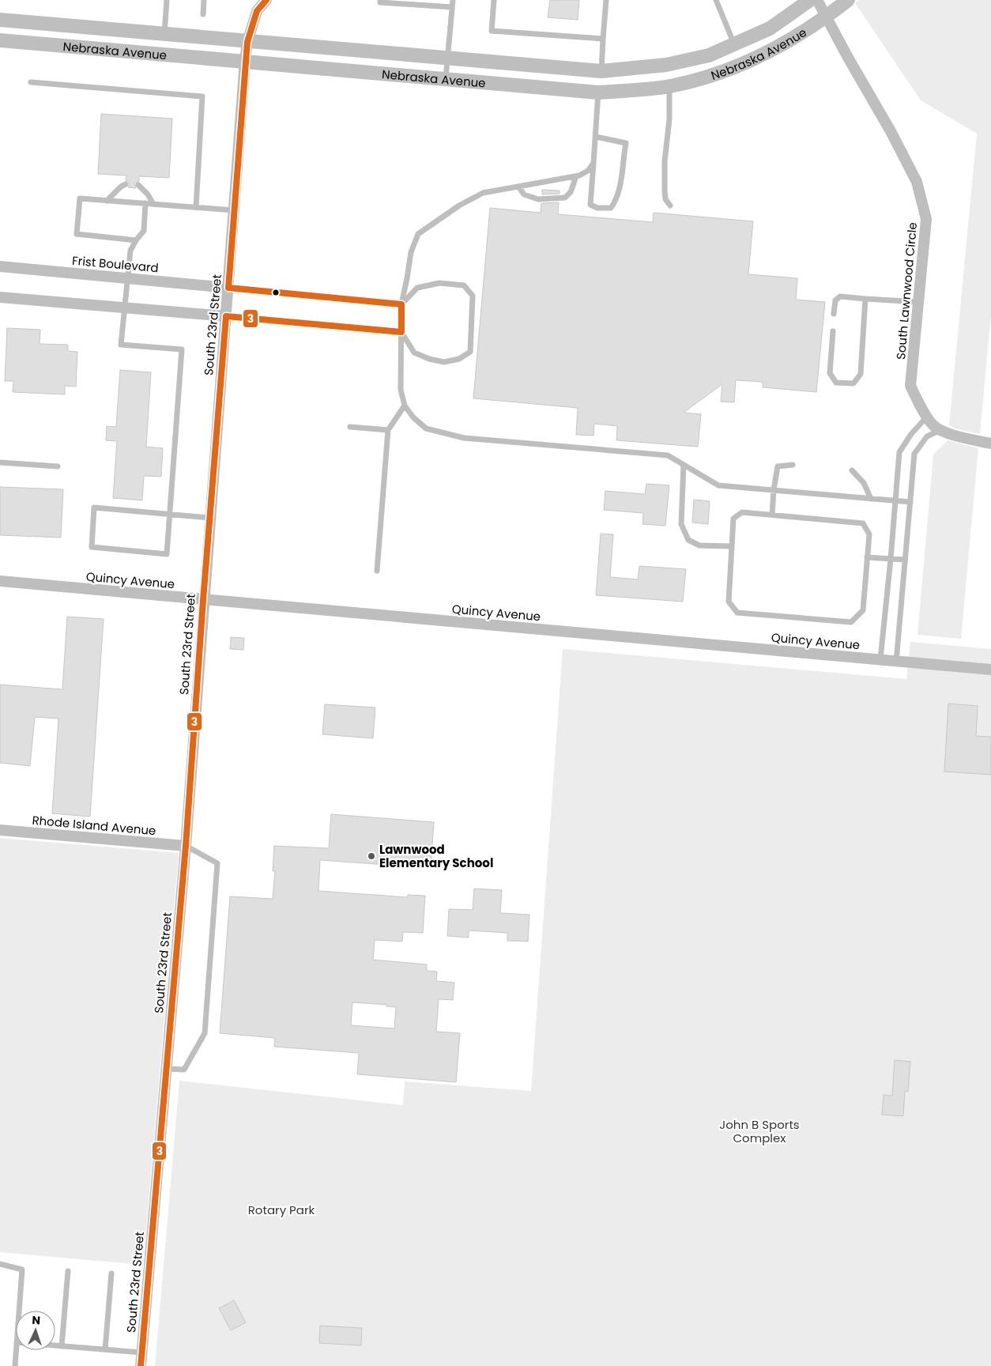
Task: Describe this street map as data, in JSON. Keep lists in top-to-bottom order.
{
  "streets": {
    "street": [
      "Nebraska Avenue",
      "Frist Boulevard",
      "South Lawnwood Circle",
      "South 23rd Street",
      "Quincy Avenue",
      "Rhode Island Avenue"
    ]
  },
  "crossings": [
    ["Nebraska Avenue", "South Lawnwood Circle"],
    ["Nebraska Avenue", "South 23rd Street"],
    ["Frist Boulevard", "South 23rd Street"],
    ["South 23rd Street", "Quincy Avenue"],
    ["South 23rd Street", "Rhode Island Avenue"]
  ],
  "parks": ["John B Sports Complex", "Rotary Park"],
  "places": ["Lawnwood Elementary School"],
  "lines": ["transit line 3"],
  "north": "top"
}
